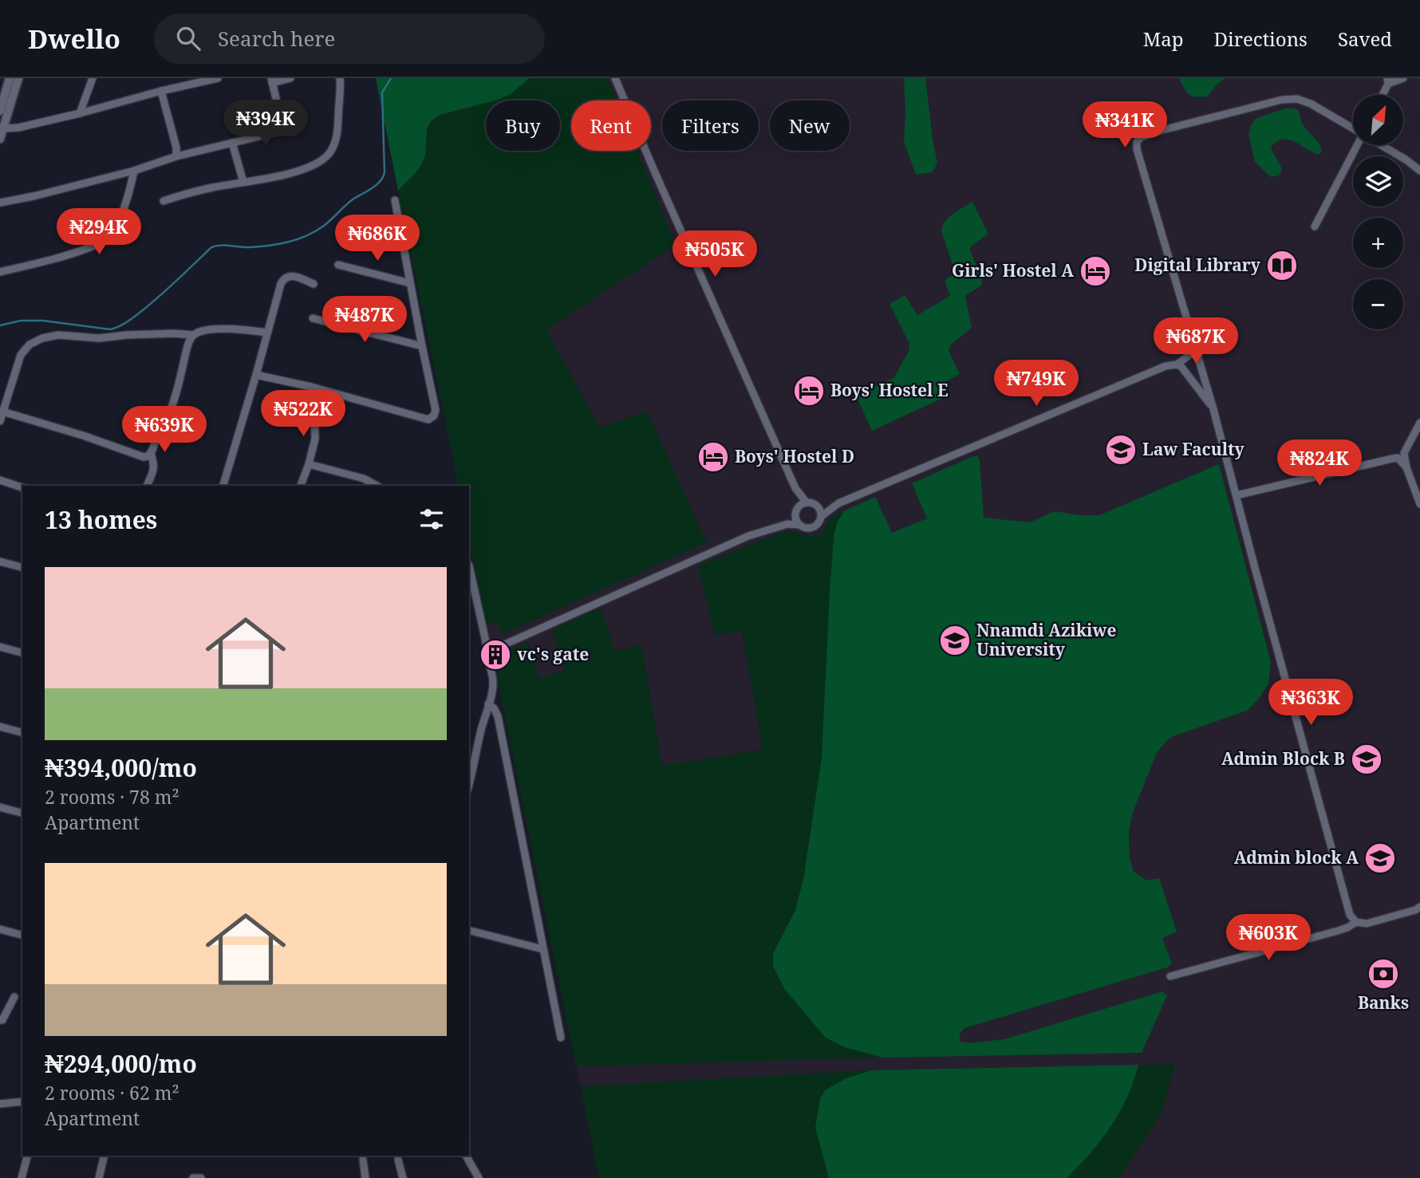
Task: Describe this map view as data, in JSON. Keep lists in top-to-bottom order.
{
  "places": {
    "library": ["Digital Library"],
    "hotel": ["Girls' Hostel A", "Boys' Hostel E", "Boys' Hostel D"],
    "school or university": [
      "Law Faculty",
      "Nnamdi Azikiwe University",
      "Admin Block B",
      "Admin block A"
    ],
    "building": ["vc's gate"],
    "bank": ["Banks"]
  },
  "north": "top right",
  "page": {
    "header": "Dwello",
    "search": "Search here",
    "nav": ["Map", "Directions", "Saved"],
    "map_buttons": ["+", "−"],
    "price": [
      "₦394K",
      "₦341K",
      "₦294K",
      "₦686K",
      "₦505K",
      "₦487K",
      "₦687K",
      "₦749K",
      "₦522K",
      "₦639K",
      "₦824K",
      "₦363K",
      "₦603K"
    ],
    "chip": [
      "Buy",
      "Rent",
      "Filters",
      "New"
    ],
    "heading": "13 homes",
    "list": [
      {
        "name": "₦394,000/mo",
        "note": "2 rooms · 78 m² · Apartment"
      },
      {
        "name": "₦294,000/mo",
        "note": "2 rooms · 62 m² · Apartment"
      }
    ]
  }
}
